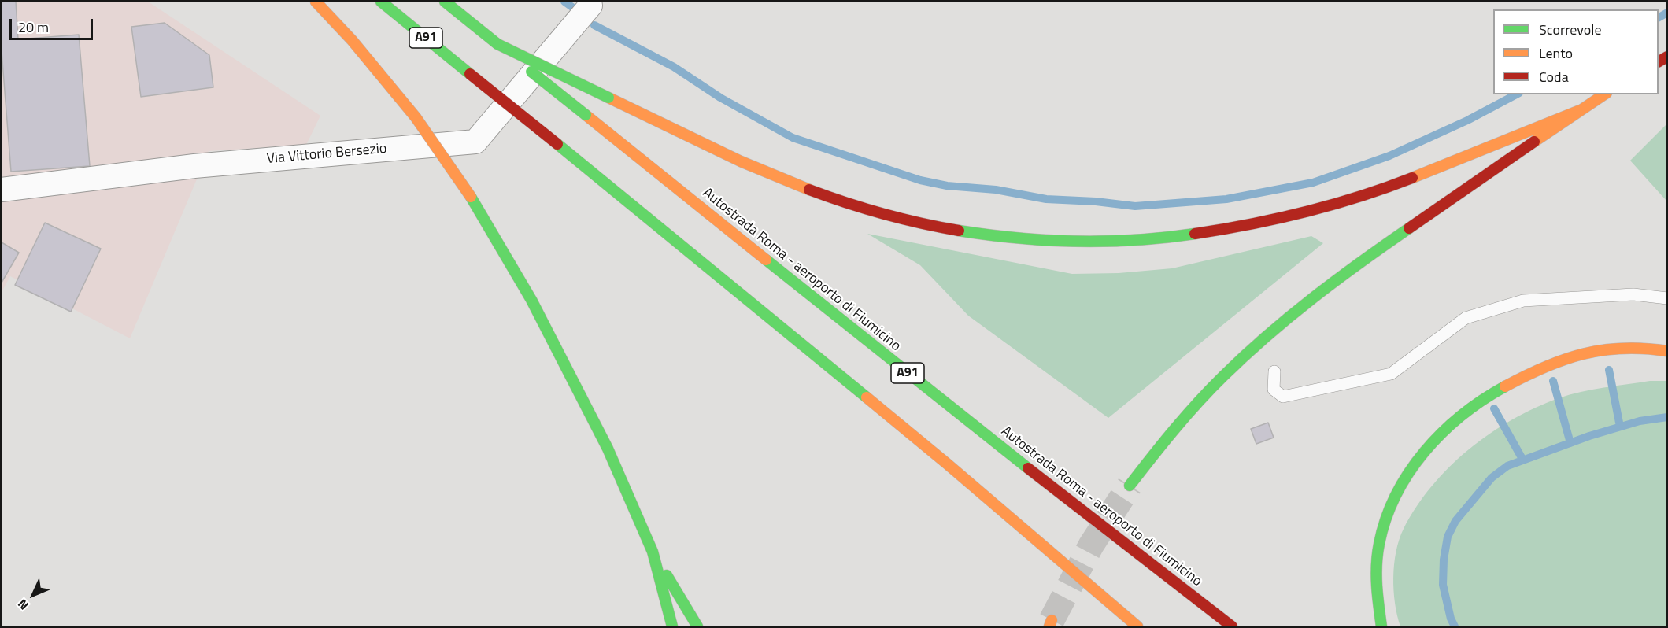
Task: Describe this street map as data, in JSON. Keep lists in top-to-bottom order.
{
  "streets": {
    "highway": ["A91", "Autostrada Roma - aeroporto di Fiumicino"],
    "street": ["Via Vittorio Bersezio"]
  },
  "legend": ["Scorrevole", "Lento", "Coda"],
  "scale_bar": "20 m",
  "north": "bottom left"
}
